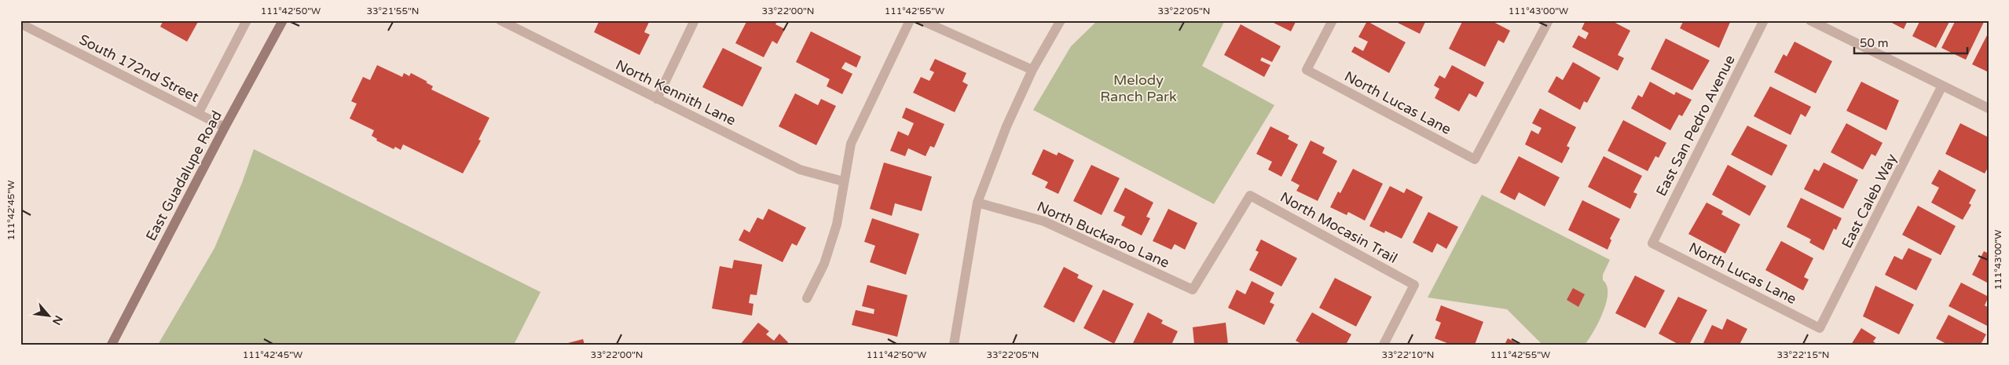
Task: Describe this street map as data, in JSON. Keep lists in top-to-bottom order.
{
  "streets": {
    "main road": ["East Guadalupe Road"],
    "street": [
      "South 172nd Street",
      "North Kennith Lane",
      "North Lucas Lane",
      "East San Pedro Avenue",
      "East Caleb Way",
      "North Mocasin Trail",
      "North Buckaroo Lane"
    ]
  },
  "crossings": [
    ["South 172nd Street", "East Guadalupe Road"],
    ["North Lucas Lane", "East San Pedro Avenue"],
    ["North Lucas Lane", "East Caleb Way"],
    ["North Mocasin Trail", "North Buckaroo Lane"]
  ],
  "parks": ["Melody Ranch Park"],
  "scale_bar": "50 m",
  "north": "bottom right",
  "coordinates": [
    "111°42'50\"W",
    "33°21'55\"N",
    "33°22'00\"N",
    "111°42'55\"W",
    "33°22'05\"N",
    "111°43'00\"W",
    "111°42'45\"W",
    "33°22'10\"N",
    "33°22'15\"N"
  ]
}
